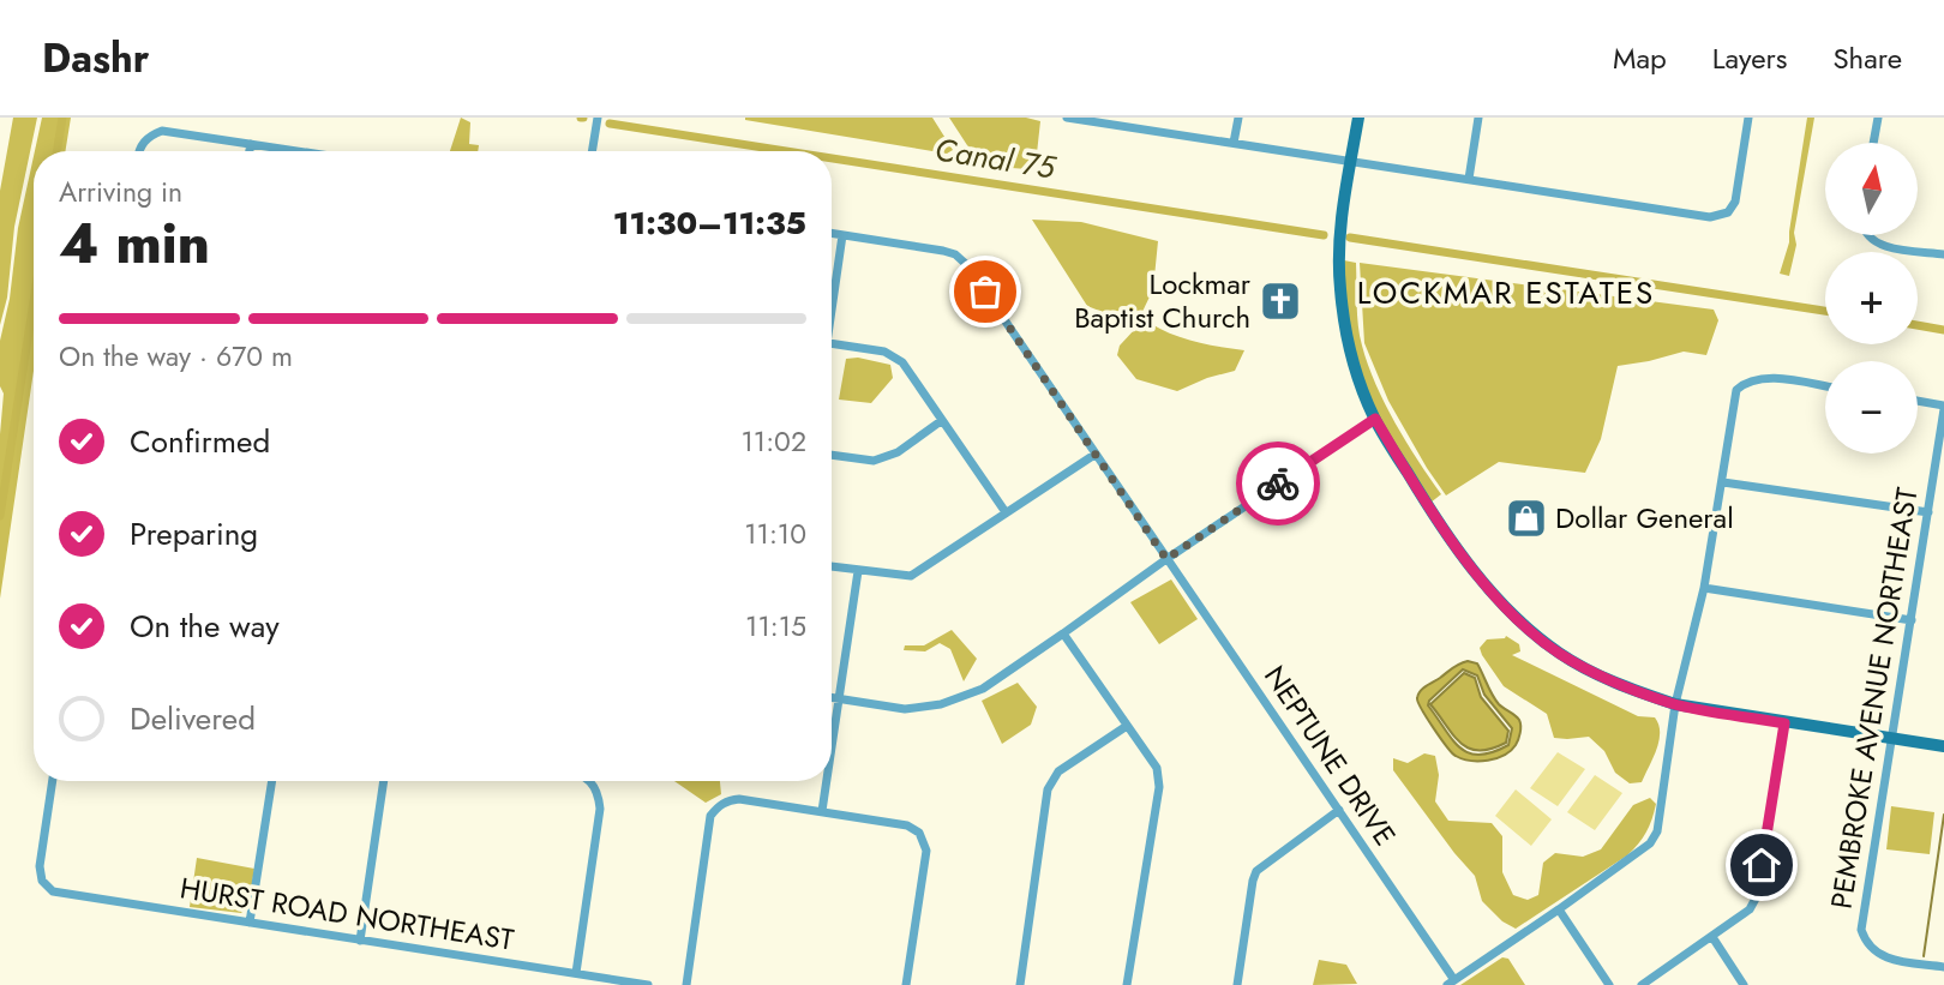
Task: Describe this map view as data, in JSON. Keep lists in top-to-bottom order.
{
  "streets": {
    "street": ["PEMBROKE AVENUE NORTHEAST", "NEPTUNE DRIVE", "HURST ROAD NORTHEAST"]
  },
  "districts": ["LOCKMAR ESTATES"],
  "water": ["Canal 75"],
  "places": {
    "church": ["Lockmar Baptist Church"],
    "shop": ["Dollar General"]
  },
  "north": "top",
  "page": {
    "header": "Dashr",
    "nav": ["Map", "Layers", "Share"],
    "map_buttons": ["+", "−"],
    "heading": ["4 min", "Arriving in", "11:30–11:35"],
    "bar": "On the way · 670 m",
    "list": [
      ["Confirmed", "11:02"],
      ["Preparing", "11:10"],
      ["On the way", "11:15"],
      "Delivered"
    ]
  }
}
